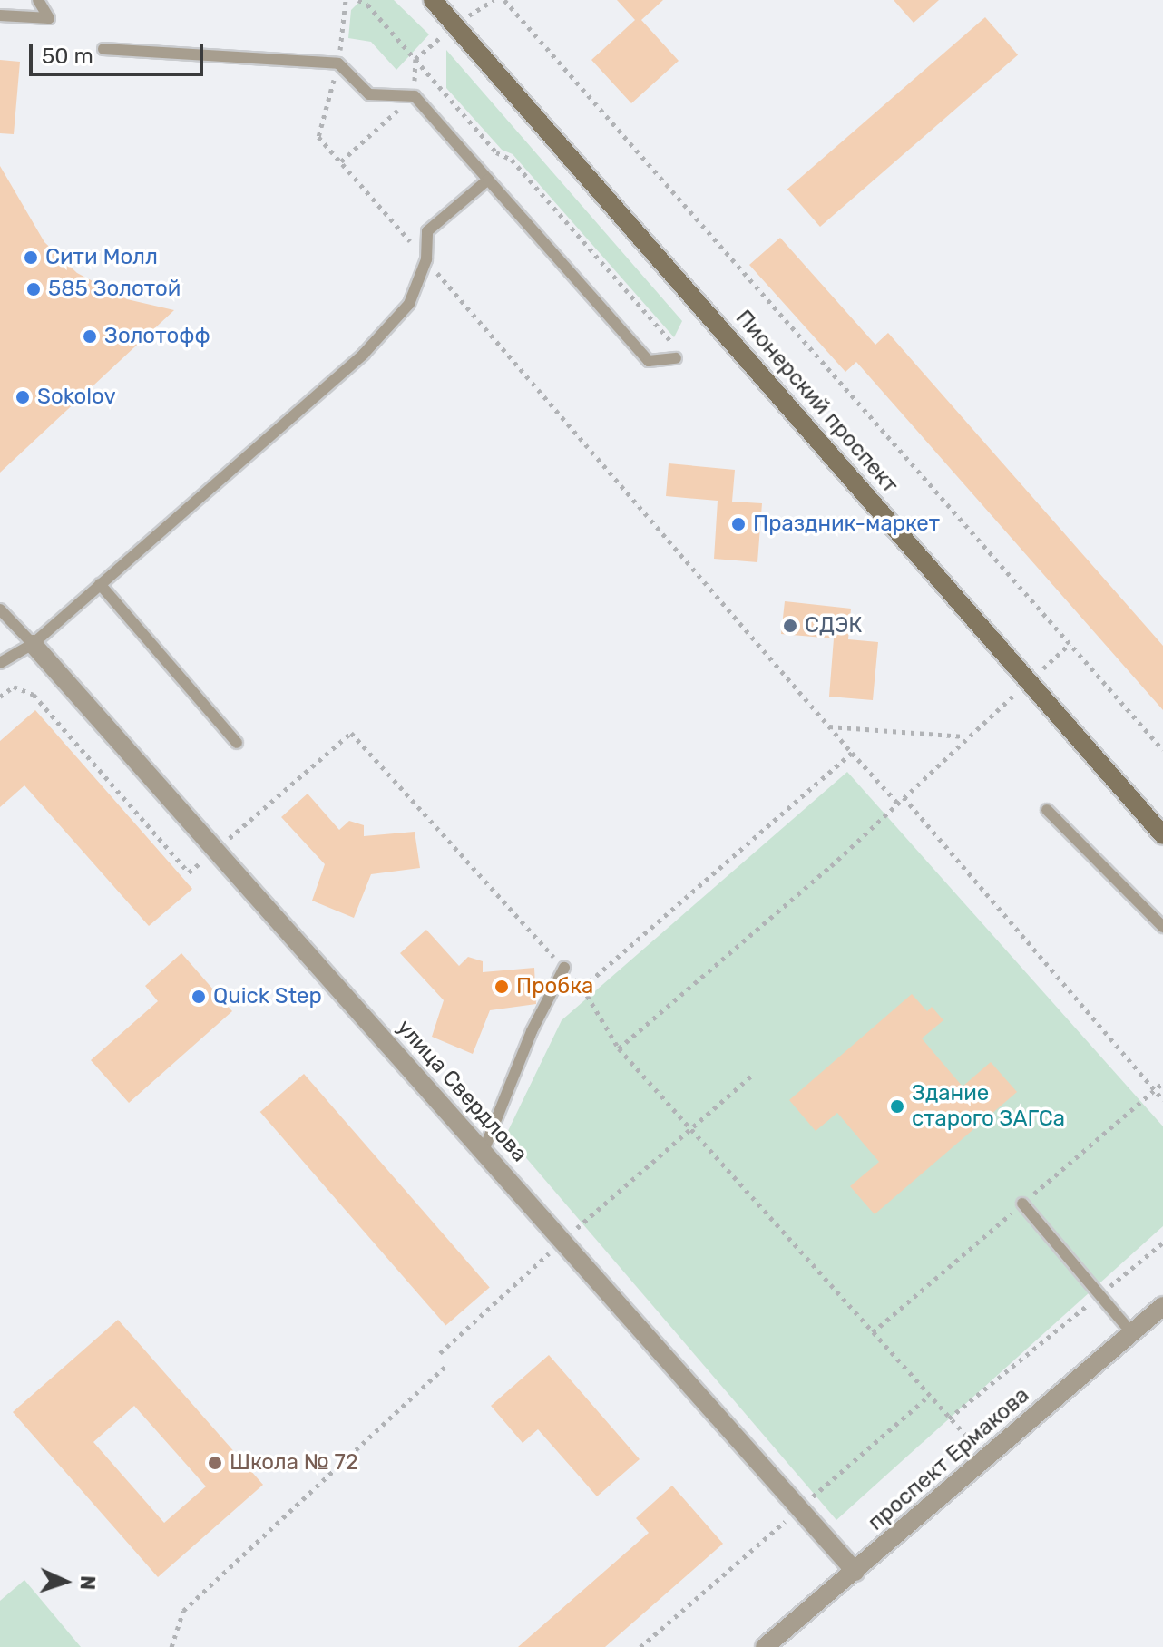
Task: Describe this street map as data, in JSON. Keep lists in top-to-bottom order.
{
  "streets": {
    "main road": ["Пионерский проспект"],
    "street": ["улица Свердлова", "проспект Ермакова"]
  },
  "crossings": [
    ["улица Свердлова", "проспект Ермакова"]
  ],
  "places": [
    "Сити Молл",
    "585 Золотой",
    "Золотофф",
    "Sokolov",
    "Праздник-маркет",
    "СДЭК",
    "Пробка",
    "Quick Step",
    "Здание старого ЗАГСа",
    "Школа № 72"
  ],
  "scale_bar": "50 m",
  "north": "right"
}
